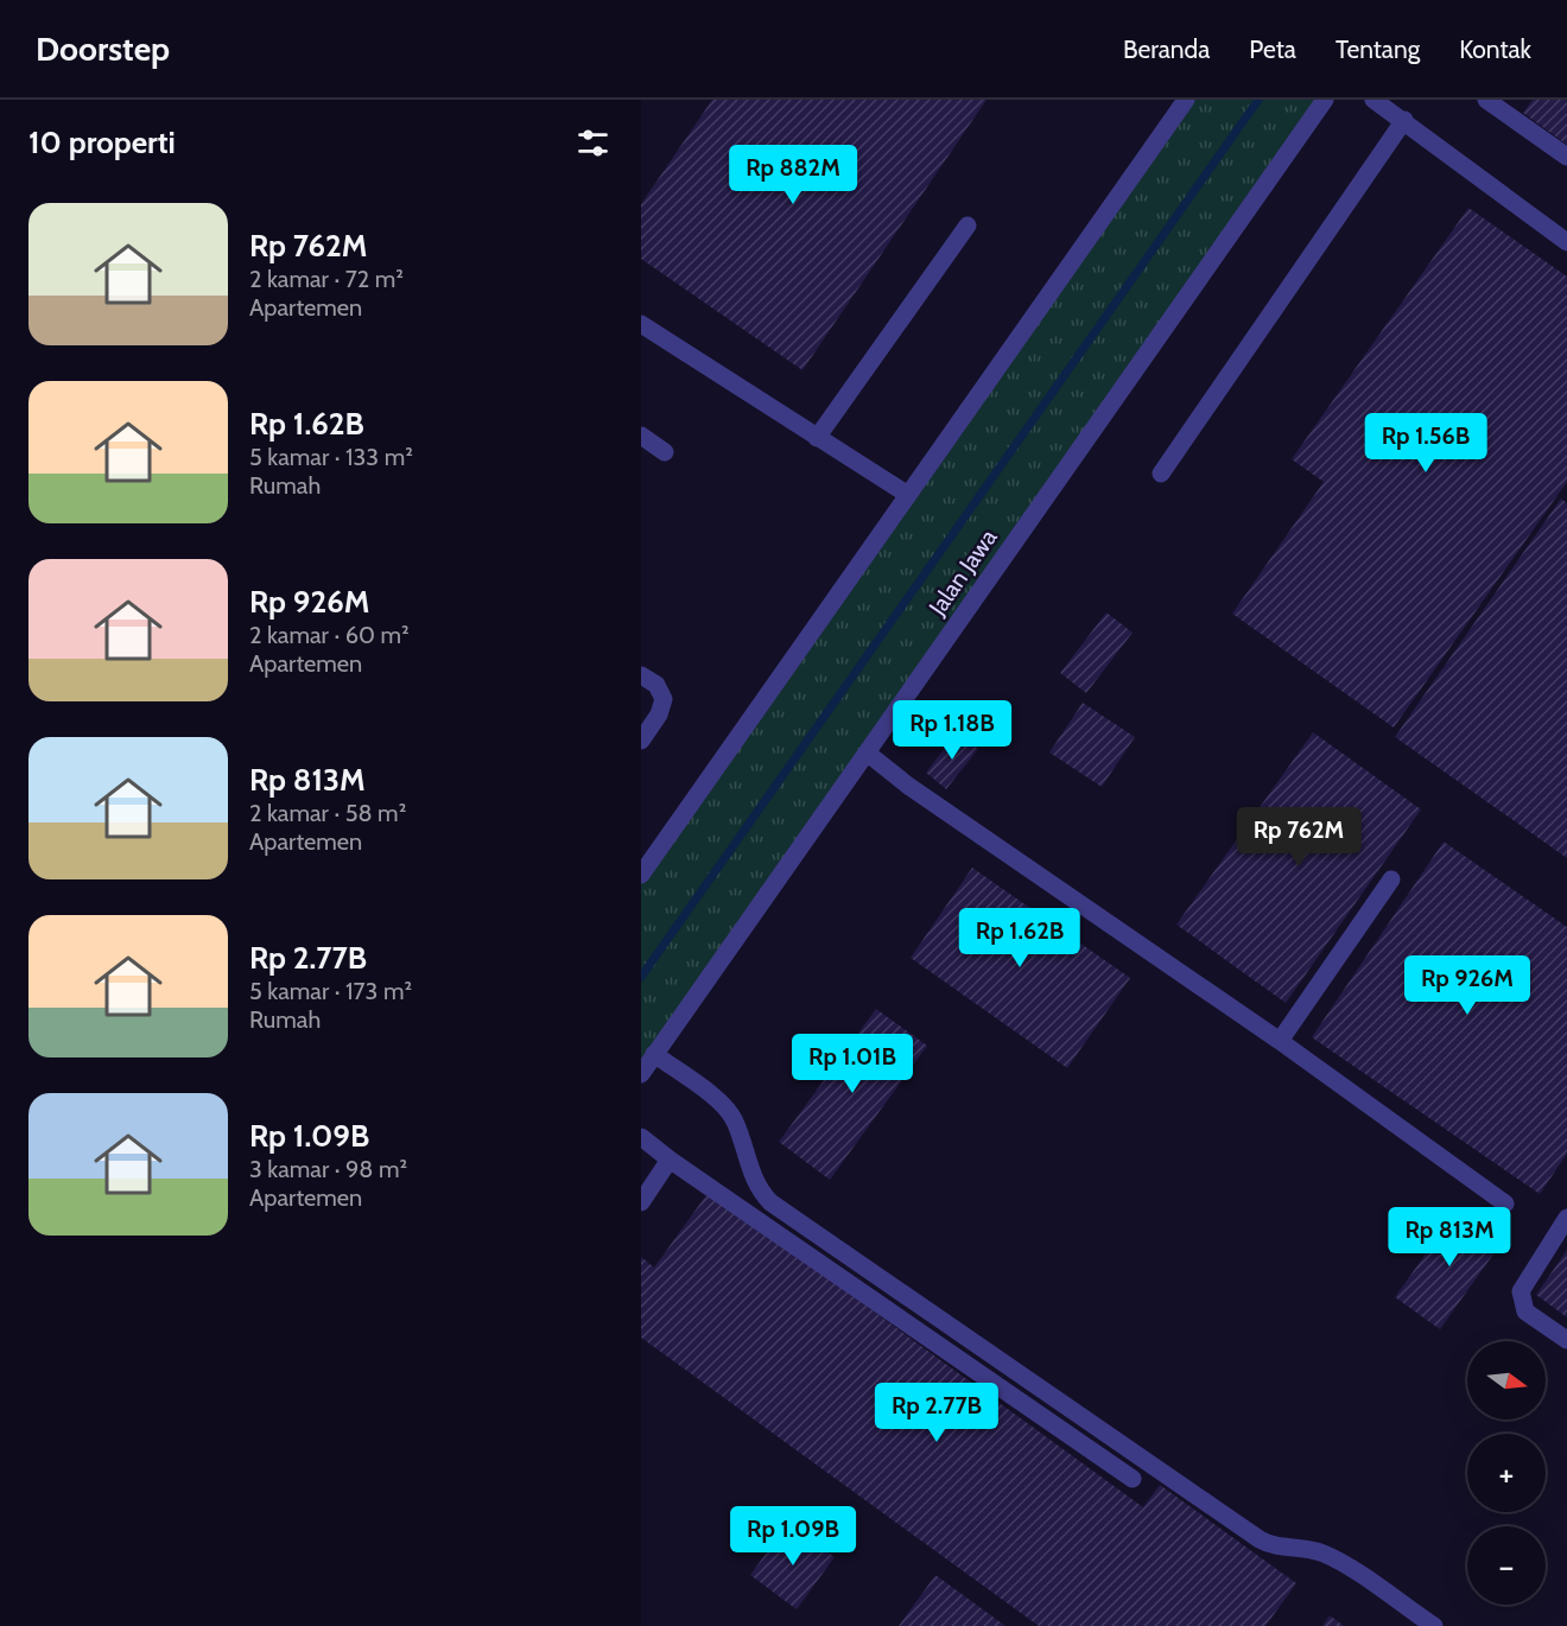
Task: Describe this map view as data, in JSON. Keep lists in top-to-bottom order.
{
  "streets": {
    "street": ["Jalan Jawa"]
  },
  "north": "right",
  "page": {
    "header": "Doorstep",
    "nav": [
      "Beranda",
      "Peta",
      "Tentang",
      "Kontak"
    ],
    "heading": "10 properti",
    "price": [
      "Rp 882M",
      "Rp 1.56B",
      "Rp 1.18B",
      "Rp 762M",
      "Rp 1.62B",
      "Rp 926M",
      "Rp 1.01B",
      "Rp 813M",
      "Rp 2.77B",
      "Rp 1.09B"
    ],
    "list": [
      {
        "name": "Rp 762M",
        "note": "2 kamar · 72 m² · Apartemen"
      },
      {
        "name": "Rp 1.62B",
        "note": "5 kamar · 133 m² · Rumah"
      },
      {
        "name": "Rp 926M",
        "note": "2 kamar · 60 m² · Apartemen"
      },
      {
        "name": "Rp 813M",
        "note": "2 kamar · 58 m² · Apartemen"
      },
      {
        "name": "Rp 2.77B",
        "note": "5 kamar · 173 m² · Rumah"
      },
      {
        "name": "Rp 1.09B",
        "note": "3 kamar · 98 m² · Apartemen"
      }
    ],
    "map_buttons": ["+", "−"]
  }
}
